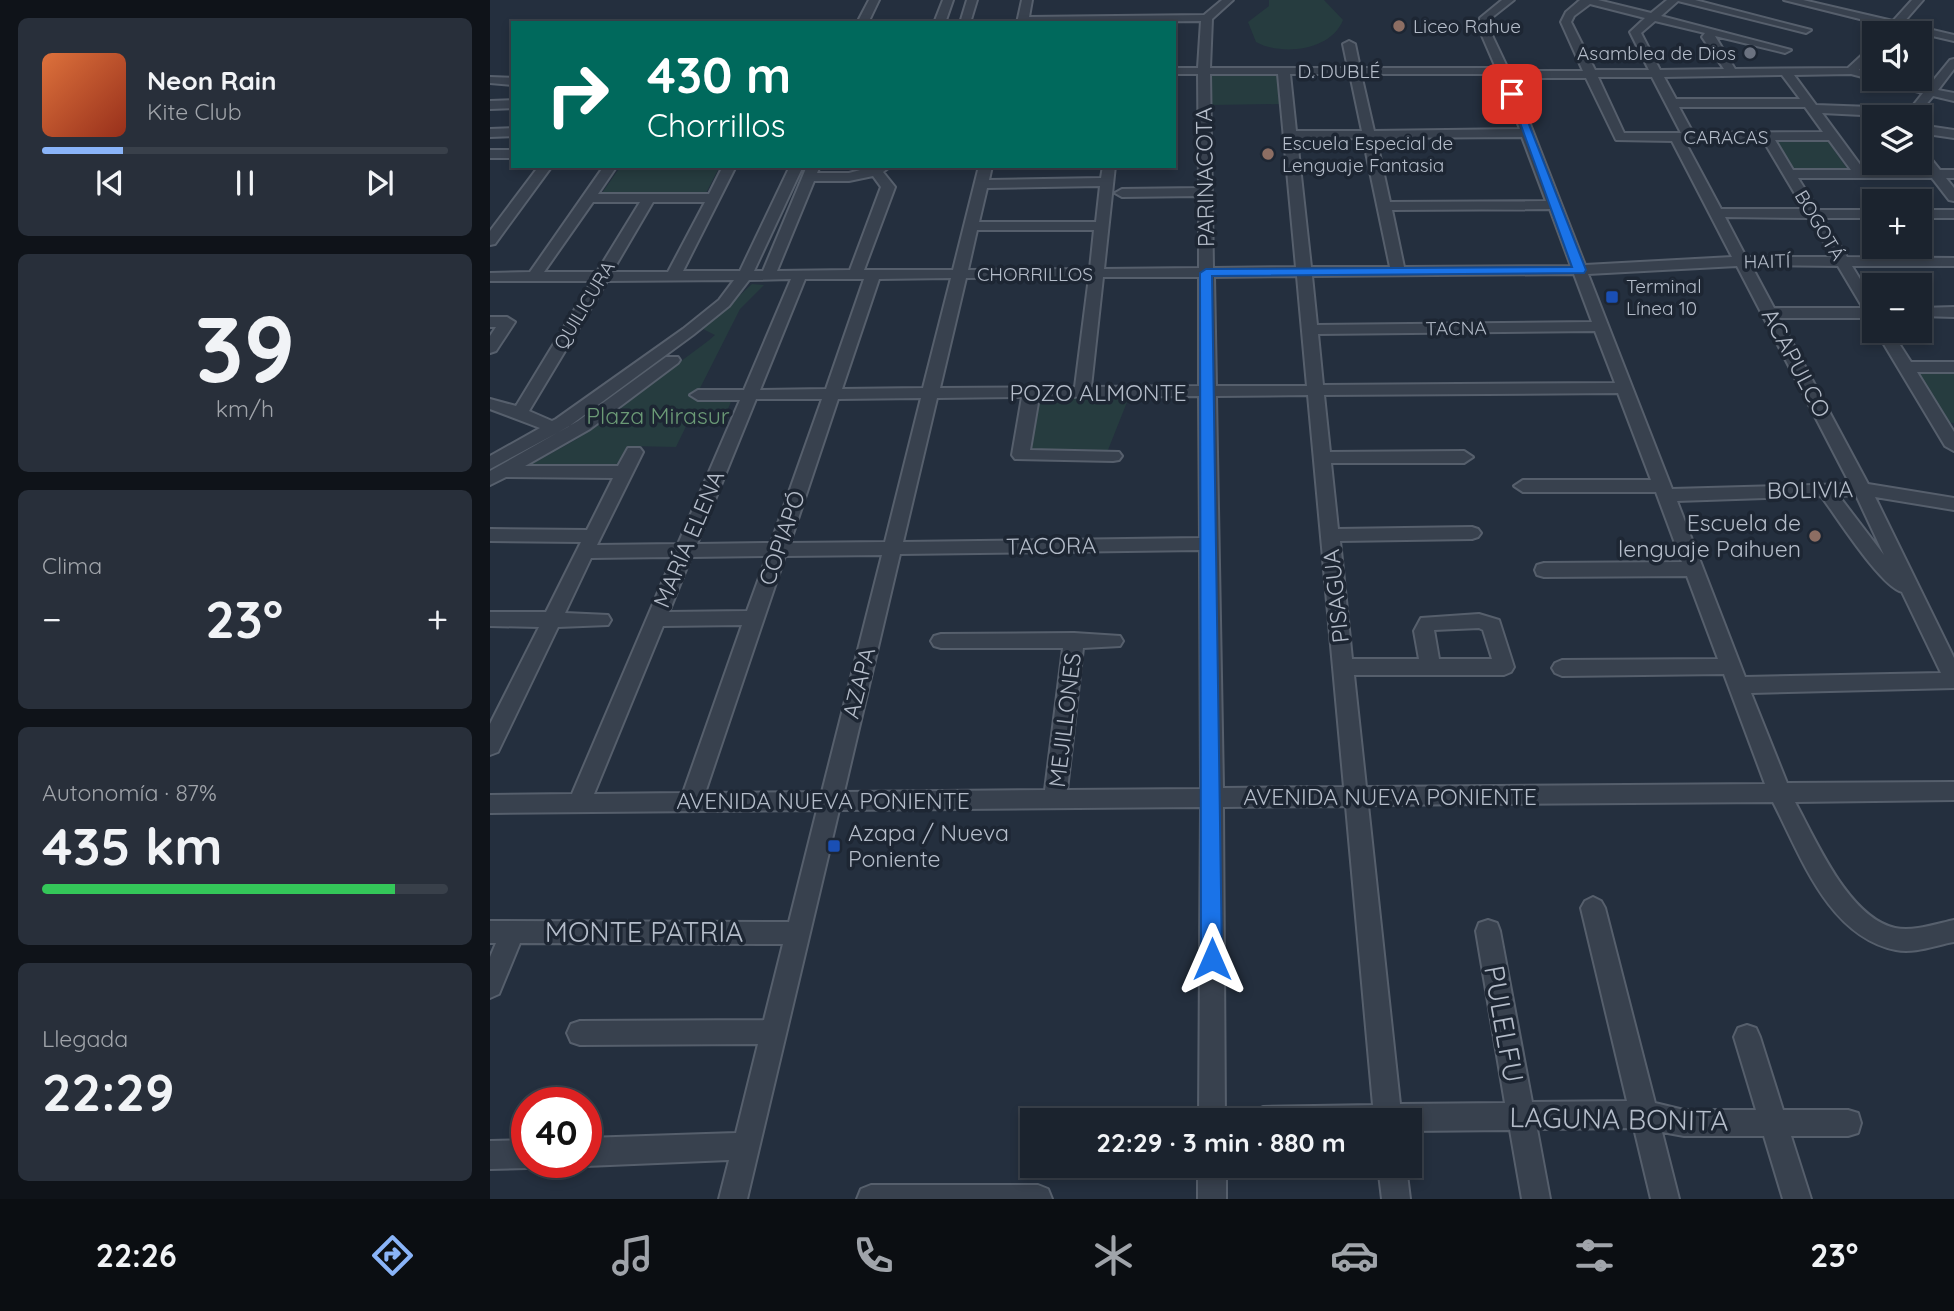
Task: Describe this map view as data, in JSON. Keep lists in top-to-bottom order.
{
  "streets": {
    "street": [
      "D. DUBLÉ",
      "CARACAS",
      "PARINACOTA",
      "BOGOTÁ",
      "HAITÍ",
      "CHORRILLOS",
      "QUILICURA",
      "TACNA",
      "ACAPULCO",
      "POZO ALMONTE",
      "BOLIVIA",
      "COPIAPÓ",
      "MARÍA ELENA",
      "TACORA",
      "PISAGUA",
      "AZAPA",
      "MEJILLONES",
      "AVENIDA NUEVA PONIENTE",
      "MONTE PATRIA",
      "PULELFU",
      "LAGUNA BONITA"
    ]
  },
  "crossings": [
    ["D. DUBLÉ", "CARACAS"],
    ["D. DUBLÉ", "PARINACOTA"],
    ["D. DUBLÉ", "ACAPULCO"],
    ["D. DUBLÉ", "PISAGUA"],
    ["CARACAS", "BOGOTÁ"],
    ["CARACAS", "ACAPULCO"],
    ["PARINACOTA", "CHORRILLOS"],
    ["PARINACOTA", "POZO ALMONTE"],
    ["PARINACOTA", "TACORA"],
    ["PARINACOTA", "AVENIDA NUEVA PONIENTE"],
    ["BOGOTÁ", "HAITÍ"],
    ["HAITÍ", "CHORRILLOS"],
    ["HAITÍ", "ACAPULCO"],
    ["CHORRILLOS", "QUILICURA"],
    ["CHORRILLOS", "COPIAPÓ"],
    ["CHORRILLOS", "MARÍA ELENA"],
    ["CHORRILLOS", "PISAGUA"],
    ["CHORRILLOS", "AZAPA"],
    ["TACNA", "PISAGUA"],
    ["ACAPULCO", "BOLIVIA"],
    ["POZO ALMONTE", "COPIAPÓ"],
    ["POZO ALMONTE", "MARÍA ELENA"],
    ["POZO ALMONTE", "PISAGUA"],
    ["POZO ALMONTE", "AZAPA"],
    ["COPIAPÓ", "TACORA"],
    ["COPIAPÓ", "AVENIDA NUEVA PONIENTE"],
    ["MARÍA ELENA", "TACORA"],
    ["MARÍA ELENA", "AVENIDA NUEVA PONIENTE"],
    ["TACORA", "AZAPA"],
    ["PISAGUA", "AVENIDA NUEVA PONIENTE"],
    ["AZAPA", "AVENIDA NUEVA PONIENTE"],
    ["AZAPA", "MONTE PATRIA"],
    ["MEJILLONES", "AVENIDA NUEVA PONIENTE"],
    ["PULELFU", "LAGUNA BONITA"]
  ],
  "parks": ["Plaza Mirasur"],
  "places": {
    "other": [
      "Liceo Rahue",
      "Asamblea de Dios",
      "Escuela Especial de Lenguaje Fantasia",
      "Escuela de lenguaje Paihuen"
    ],
    "transit": ["Terminal Línea 10", "Azapa / Nueva Poniente"]
  },
  "page": {
    "map_buttons": ["+", "−"],
    "turn": ["430 m", "Chorrillos"],
    "song": ["Neon Rain", "Kite Club"],
    "tile": [
      ["39", "km/h"],
      "Clima",
      ["Autonomía · 87%", "435 km"],
      ["Llegada", "22:29"]
    ],
    "heat": ["−", "23°", "+"],
    "limit": "40",
    "trip": "22:29 · 3 min · 880 m",
    "tabs": ["22:26", "23°"]
  }
}
